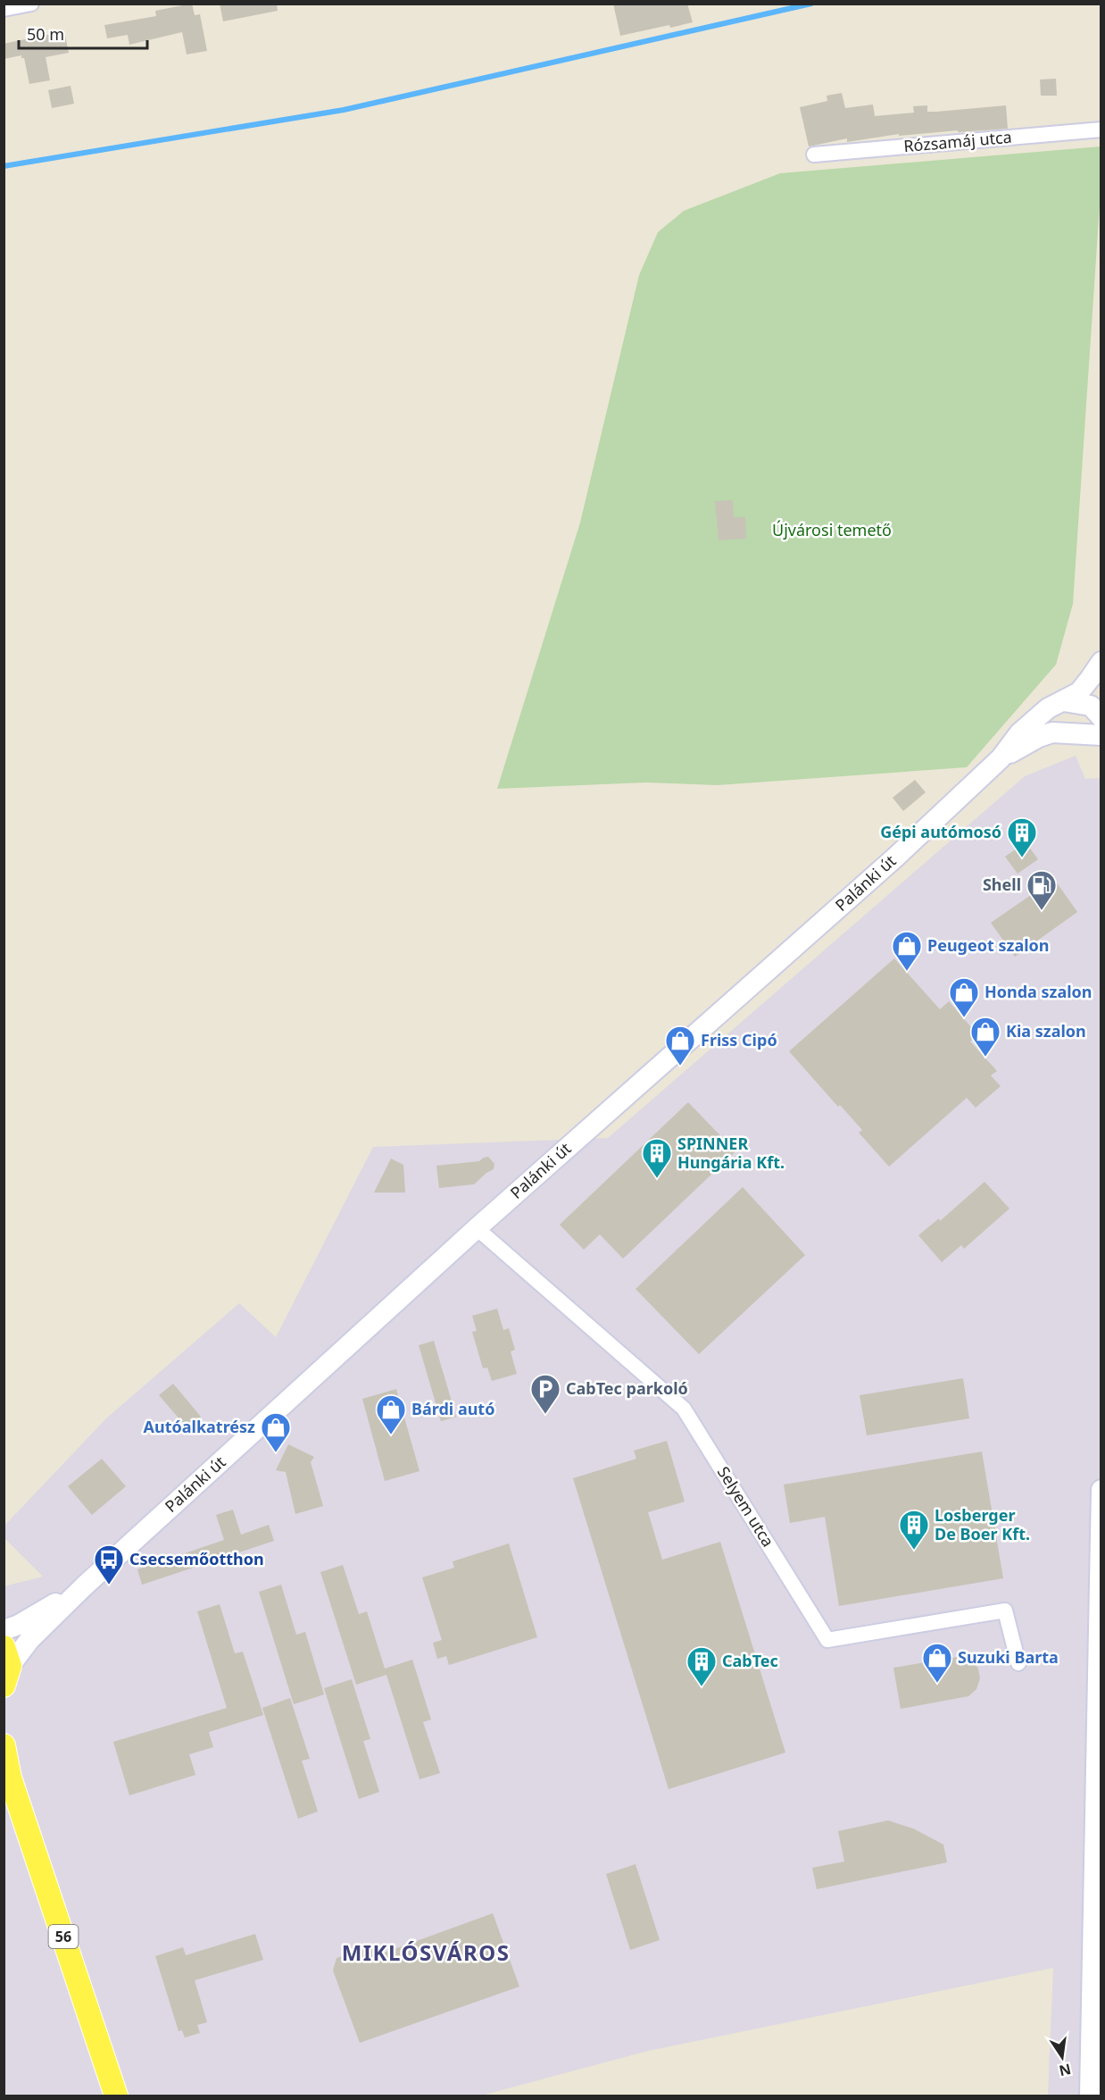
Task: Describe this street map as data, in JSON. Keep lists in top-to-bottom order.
{
  "streets": {
    "main road": ["56"],
    "street": ["Rózsamáj utca", "Palánki út", "Selyem utca"]
  },
  "crossings": [
    ["Palánki út", "Selyem utca"]
  ],
  "districts": ["MIKLÓSVÁROS"],
  "parks": ["Újvárosi temető"],
  "places": {
    "building": [
      "Gépi autómosó",
      "SPINNER Hungária Kft.",
      "Losberger De Boer Kft.",
      "CabTec"
    ],
    "fuel station": ["Shell"],
    "shop": [
      "Peugeot szalon",
      "Honda szalon",
      "Kia szalon",
      "Friss Cipó",
      "Bárdi autó",
      "Autóalkatrész",
      "Suzuki Barta"
    ],
    "parking": ["CabTec parkoló"],
    "bus stop": ["Csecsemőotthon"]
  },
  "scale_bar": "50 m",
  "north": "bottom"
}
